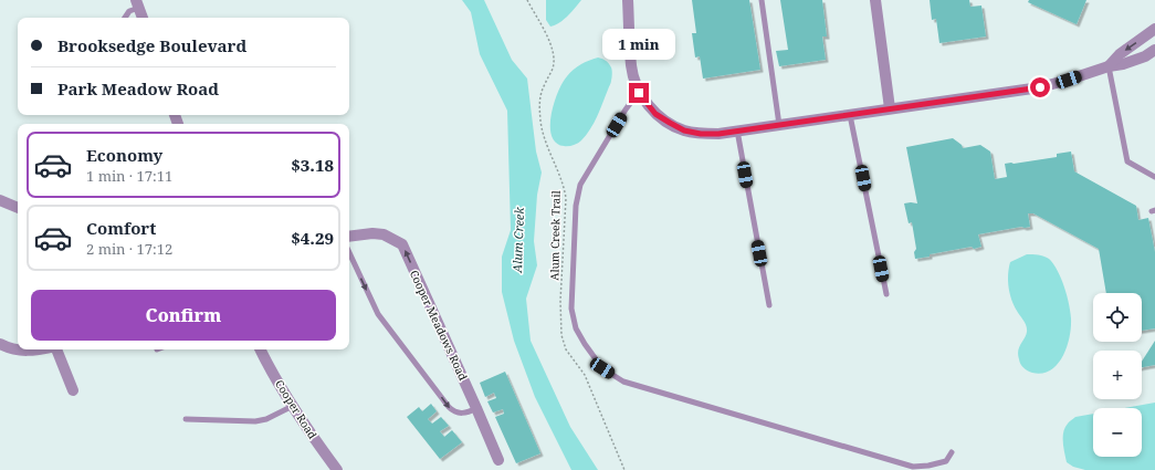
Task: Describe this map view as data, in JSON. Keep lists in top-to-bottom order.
{
  "streets": {
    "street": ["Cooper Meadows Road", "Cooper Road"],
    "path": ["Alum Creek Trail"]
  },
  "one_way": ["Cooper Meadows Road"],
  "water": ["Alum Creek"],
  "page": {
    "banner": ["Brooksedge Boulevard", "Park Meadow Road"],
    "bubble": "1 min",
    "list": [
      {
        "name": "Economy",
        "note": "1 min · 17:11",
        "value": "$3.18"
      },
      {
        "name": "Comfort",
        "note": "2 min · 17:12",
        "value": "$4.29"
      }
    ],
    "buttons": "Confirm",
    "map_buttons": ["+", "−"]
  }
}
